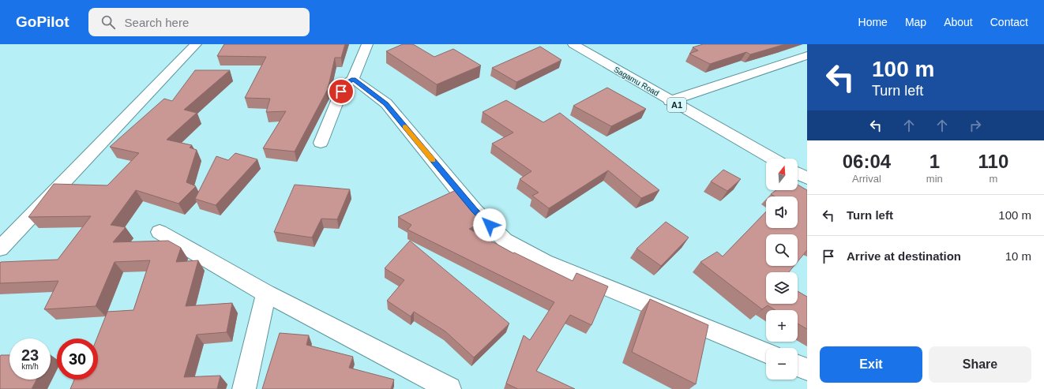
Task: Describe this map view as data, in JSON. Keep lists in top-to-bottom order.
{
  "streets": {
    "main road": ["Sagamu Road", "A1"]
  },
  "north": "top",
  "page": {
    "header": "GoPilot",
    "search": "Search here",
    "nav": [
      "Home",
      "Map",
      "About",
      "Contact"
    ],
    "turn": ["100 m", "Turn left"],
    "eta": [
      "06:04",
      "Arrival",
      "1",
      "min",
      "110",
      "m"
    ],
    "map_buttons": ["+", "−"],
    "list": [
      {
        "name": "Turn left",
        "value": "100 m"
      },
      {
        "name": "Arrive at destination",
        "value": "10 m"
      }
    ],
    "speed": "23 km/h",
    "limit": "30",
    "buttons": ["Exit", "Share"]
  }
}
